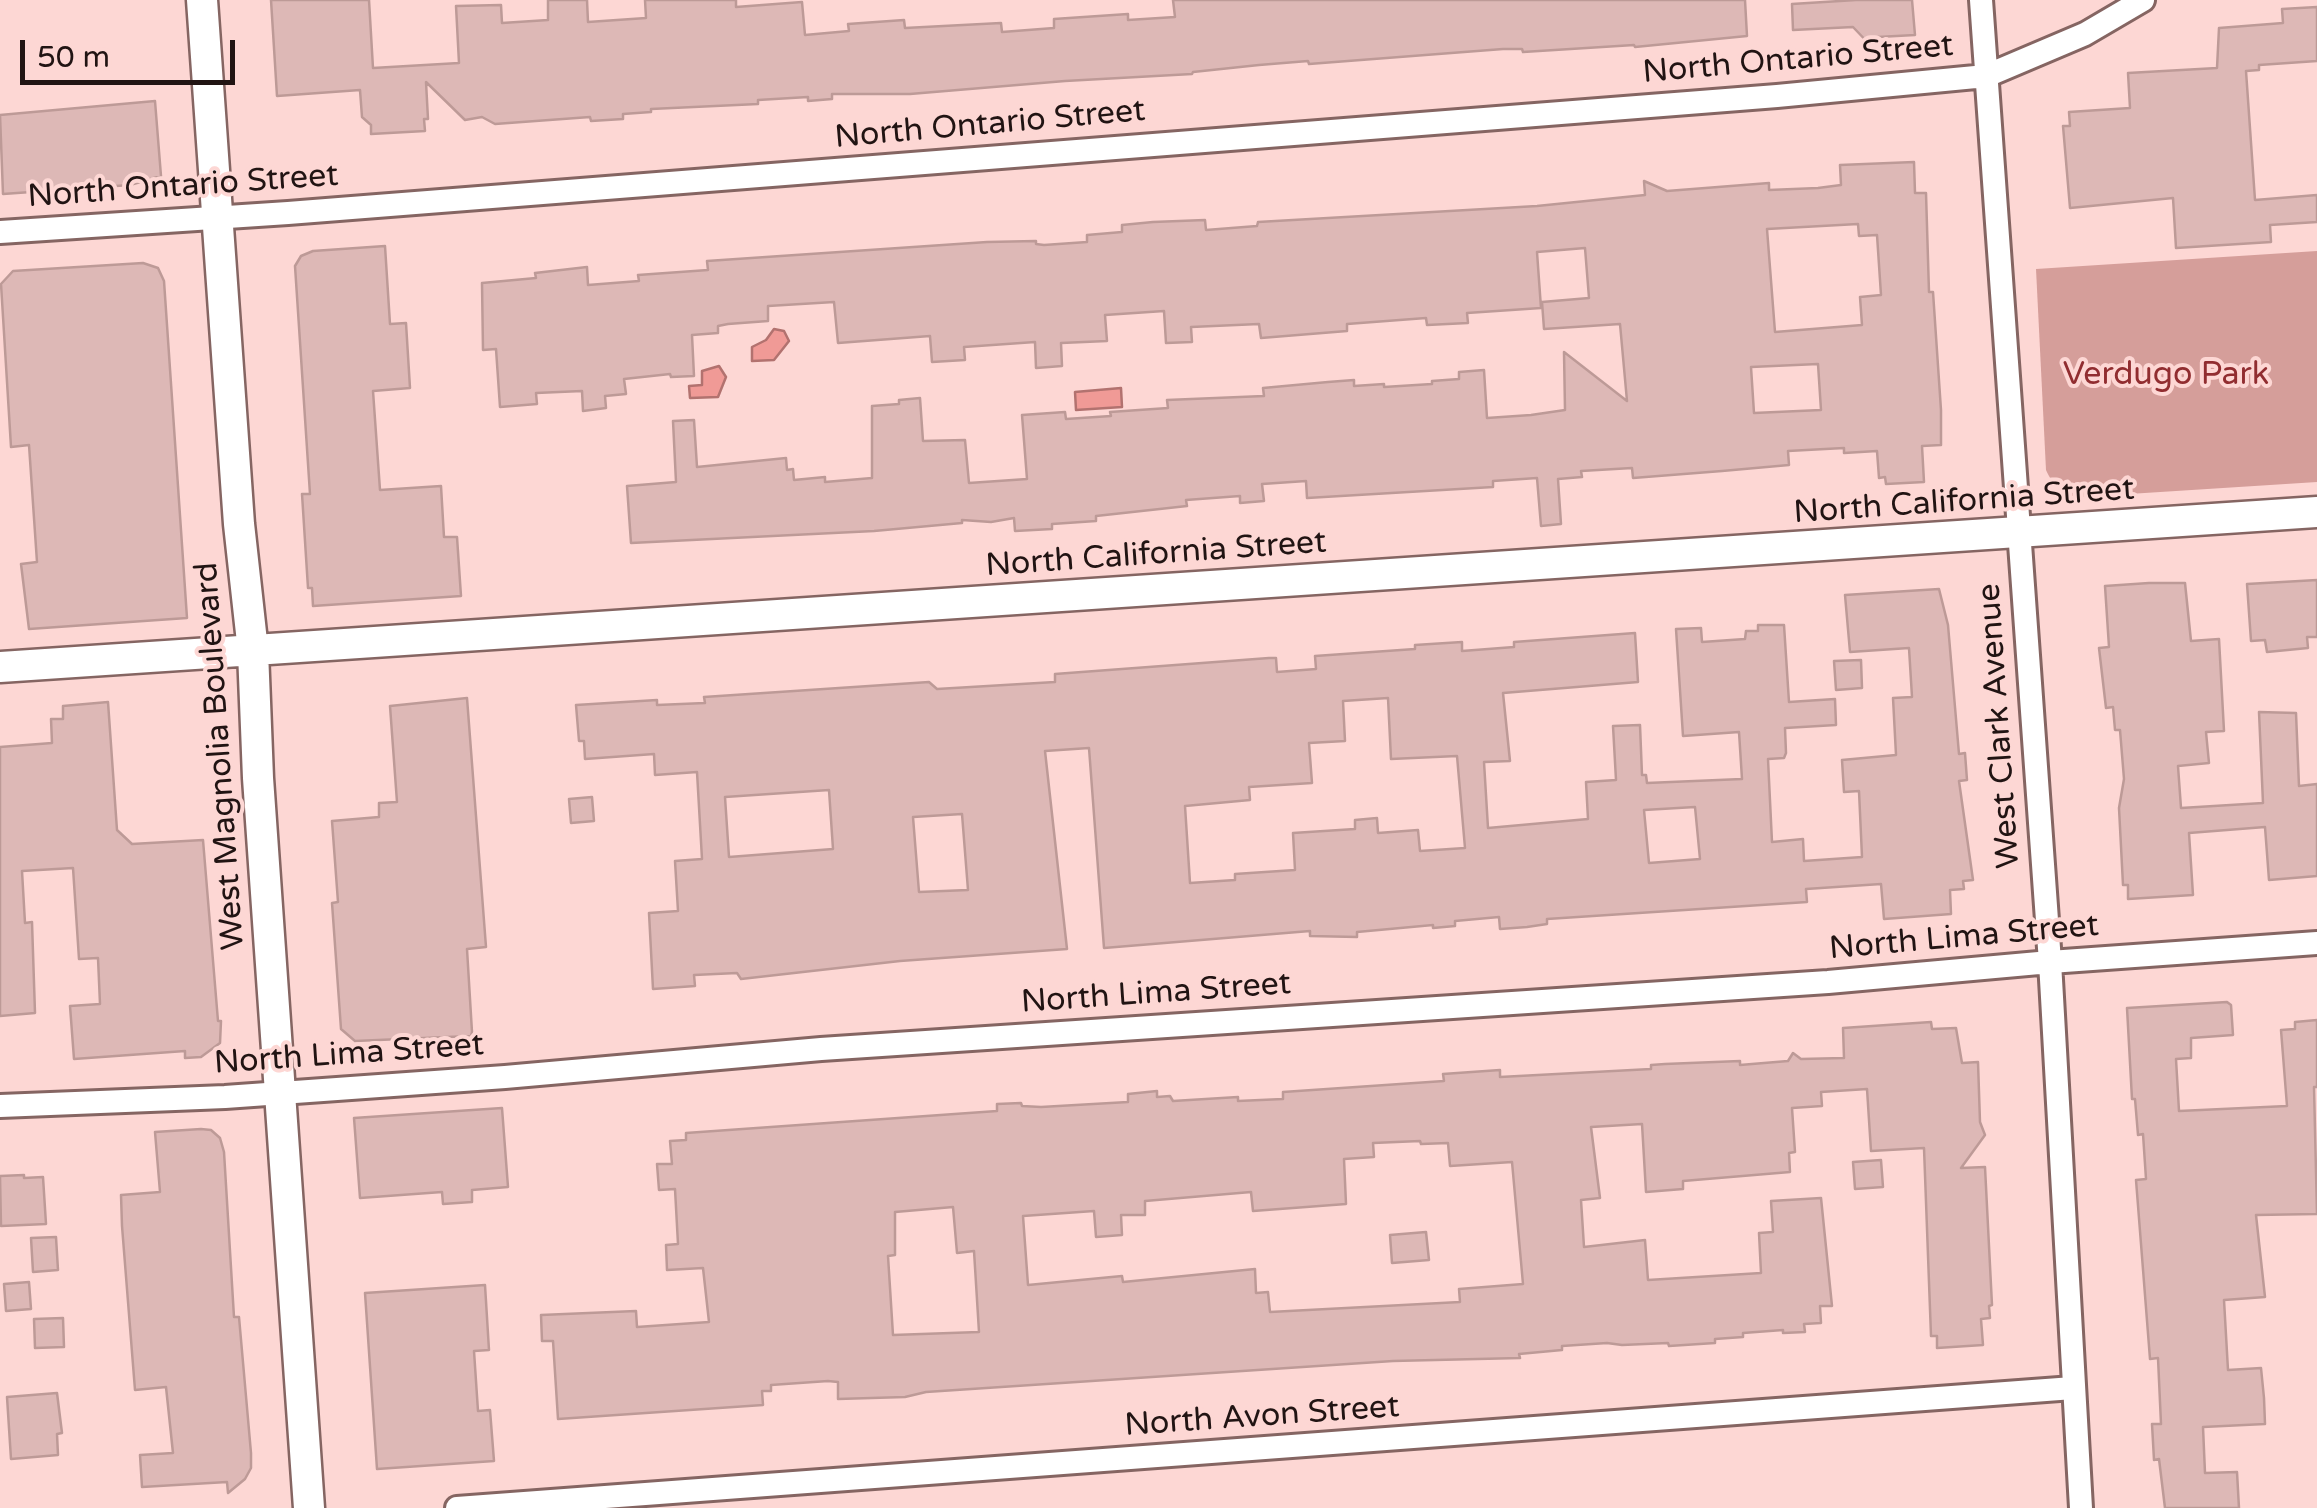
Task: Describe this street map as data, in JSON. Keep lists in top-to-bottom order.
{
  "streets": {
    "street": [
      "North Ontario Street",
      "North California Street",
      "West Clark Avenue",
      "West Magnolia Boulevard",
      "North Lima Street",
      "North Avon Street"
    ]
  },
  "crossings": [
    ["North Ontario Street", "West Clark Avenue"],
    ["North Ontario Street", "West Magnolia Boulevard"],
    ["North California Street", "West Clark Avenue"],
    ["North California Street", "West Magnolia Boulevard"],
    ["West Clark Avenue", "North Lima Street"],
    ["West Clark Avenue", "North Avon Street"],
    ["West Magnolia Boulevard", "North Lima Street"]
  ],
  "parks": ["Verdugo Park"],
  "scale_bar": "50 m"
}
